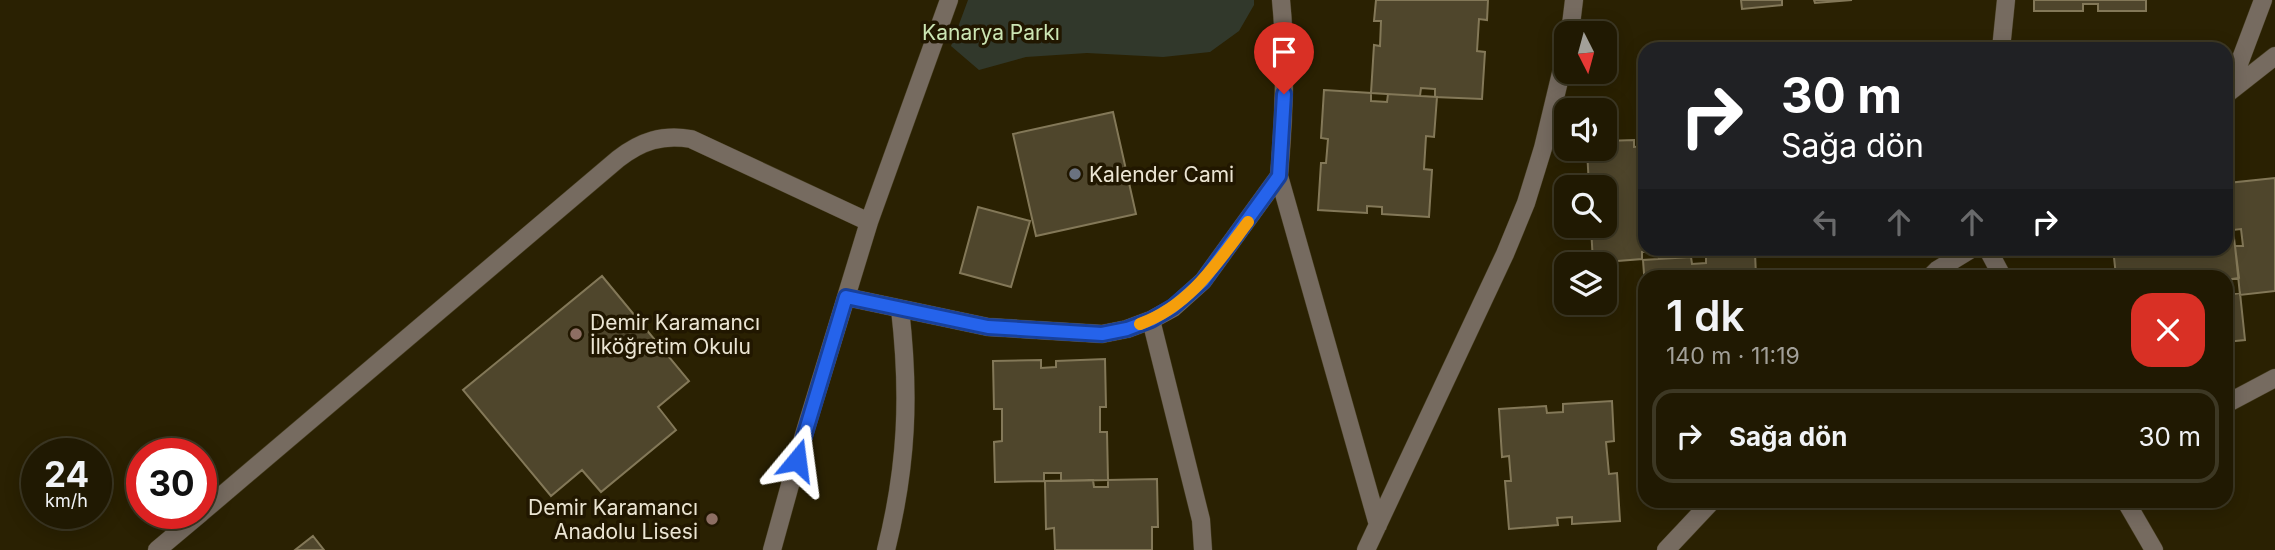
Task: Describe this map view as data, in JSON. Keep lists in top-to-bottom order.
{
  "parks": ["Kanarya Parkı"],
  "places": ["Kalender Cami", "Demir Karamancı İlköğretim Okulu", "Demir Karamancı Anadolu Lisesi"],
  "north": "bottom",
  "page": {
    "turn": ["30 m", "Sağa dön"],
    "heading": ["1 dk", "140 m · 11:19"],
    "list": [
      {
        "name": "Sağa dön",
        "value": "30 m"
      }
    ],
    "speed": "24 km/h",
    "limit": "30"
  }
}
